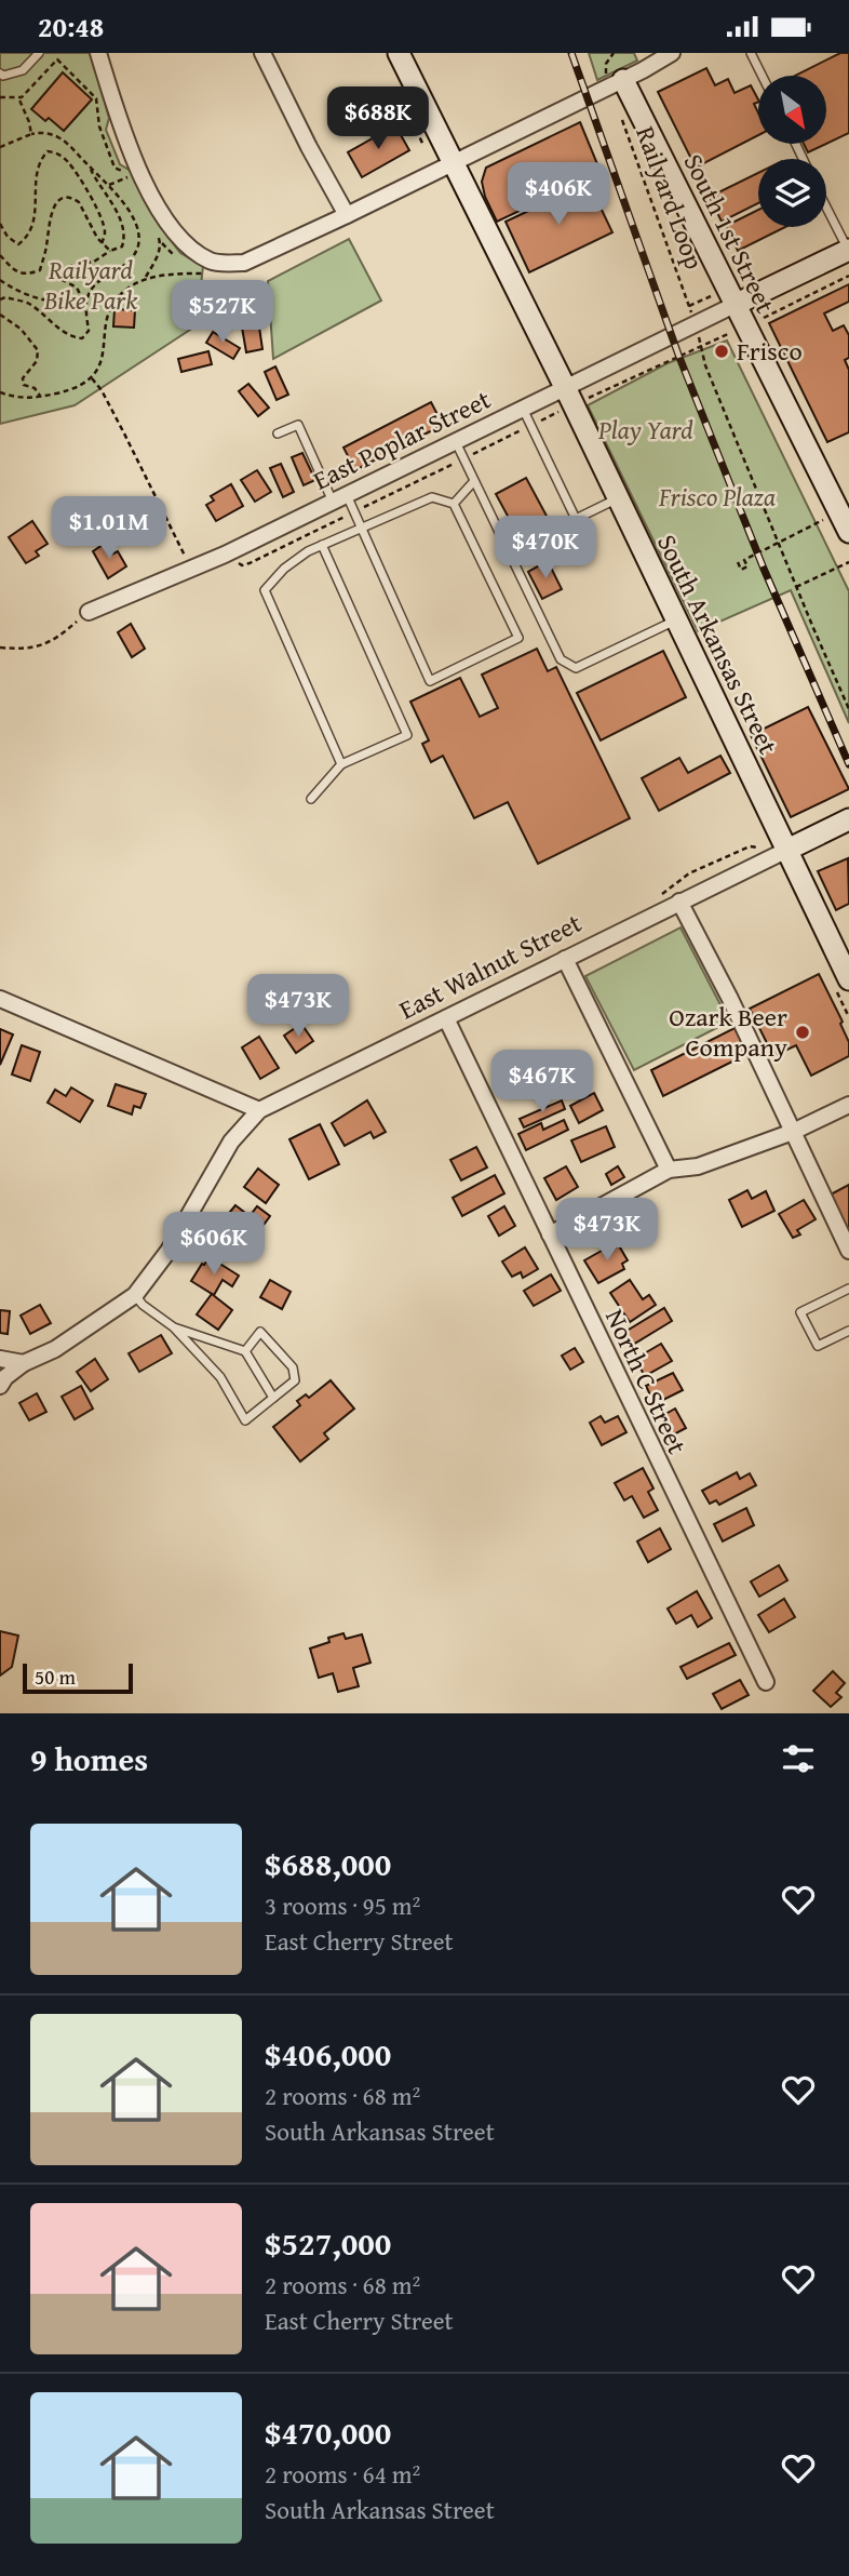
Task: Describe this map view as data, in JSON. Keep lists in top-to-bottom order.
{
  "streets": {
    "street": [
      "South 1st Street",
      "East Poplar Street",
      "South Arkansas Street",
      "East Walnut Street",
      "North C Street"
    ],
    "path": ["Railyard Loop"]
  },
  "crossings": [
    ["Railyard Loop", "South 1st Street"],
    ["Railyard Loop", "East Poplar Street"],
    ["South 1st Street", "East Poplar Street"],
    ["East Poplar Street", "South Arkansas Street"],
    ["South Arkansas Street", "East Walnut Street"],
    ["East Walnut Street", "North C Street"]
  ],
  "parks": ["Railyard Bike Park", "Play Yard", "Frisco Plaza"],
  "places": ["Frisco", "Ozark Beer Company"],
  "scale_bar": "50 m",
  "north": "bottom right",
  "page": {
    "status": "20:48",
    "price": [
      "$688K",
      "$406K",
      "$527K",
      "$1.01M",
      "$470K",
      "$473K",
      "$467K",
      "$473K",
      "$606K"
    ],
    "scale": "50 m",
    "heading": "9 homes",
    "list": [
      {
        "name": "$688,000",
        "note": "3 rooms · 95 m² · East Cherry Street"
      },
      {
        "name": "$406,000",
        "note": "2 rooms · 68 m² · South Arkansas Street"
      },
      {
        "name": "$527,000",
        "note": "2 rooms · 68 m² · East Cherry Street"
      },
      {
        "name": "$470,000",
        "note": "2 rooms · 64 m² · South Arkansas Street"
      }
    ]
  }
}
